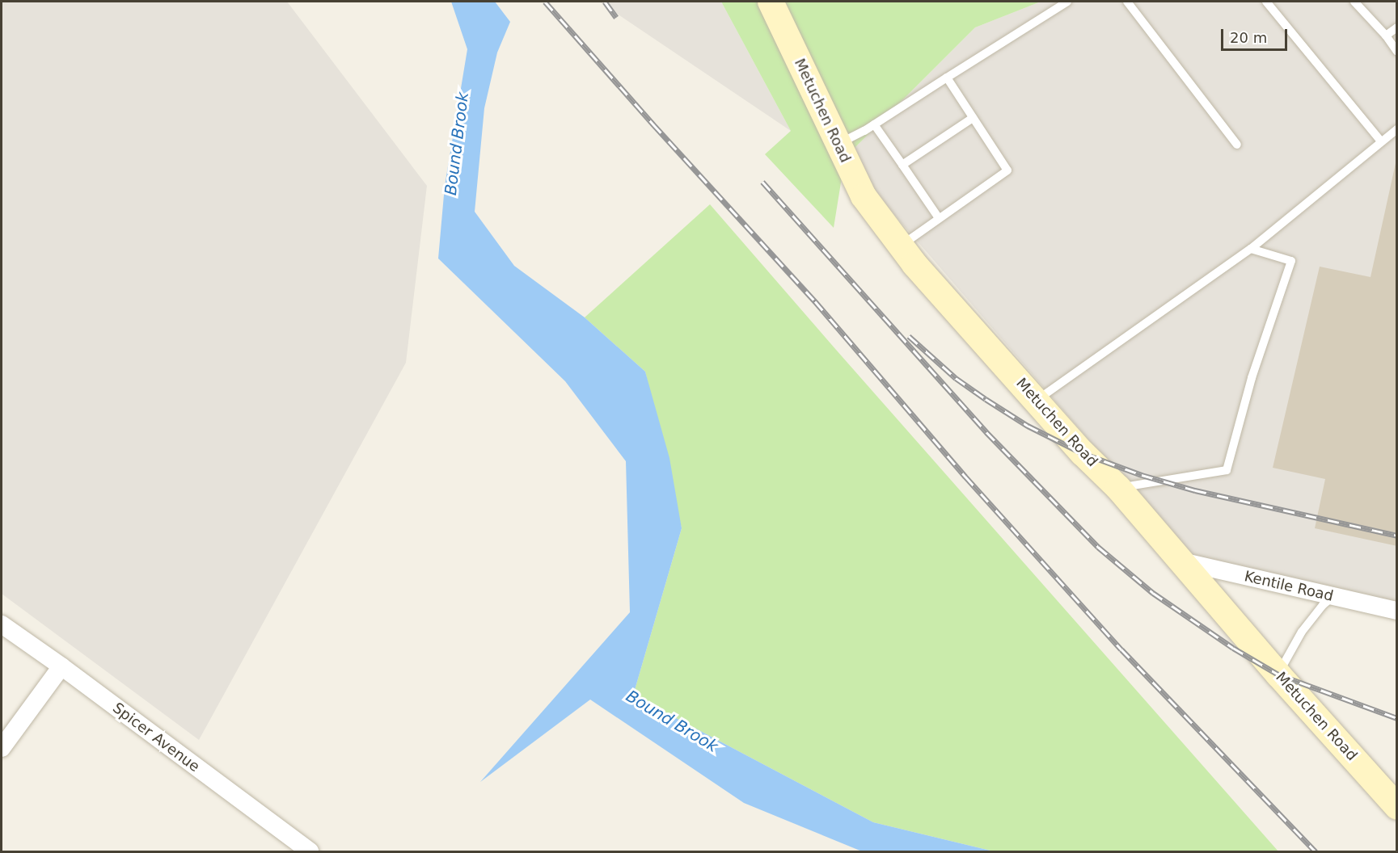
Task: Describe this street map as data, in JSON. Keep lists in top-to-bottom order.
{
  "streets": {
    "street": ["Metuchen Road", "Kentile Road", "Spicer Avenue"]
  },
  "crossings": [
    ["Metuchen Road", "Kentile Road"]
  ],
  "water": ["Bound Brook"],
  "scale_bar": "20 m"
}
